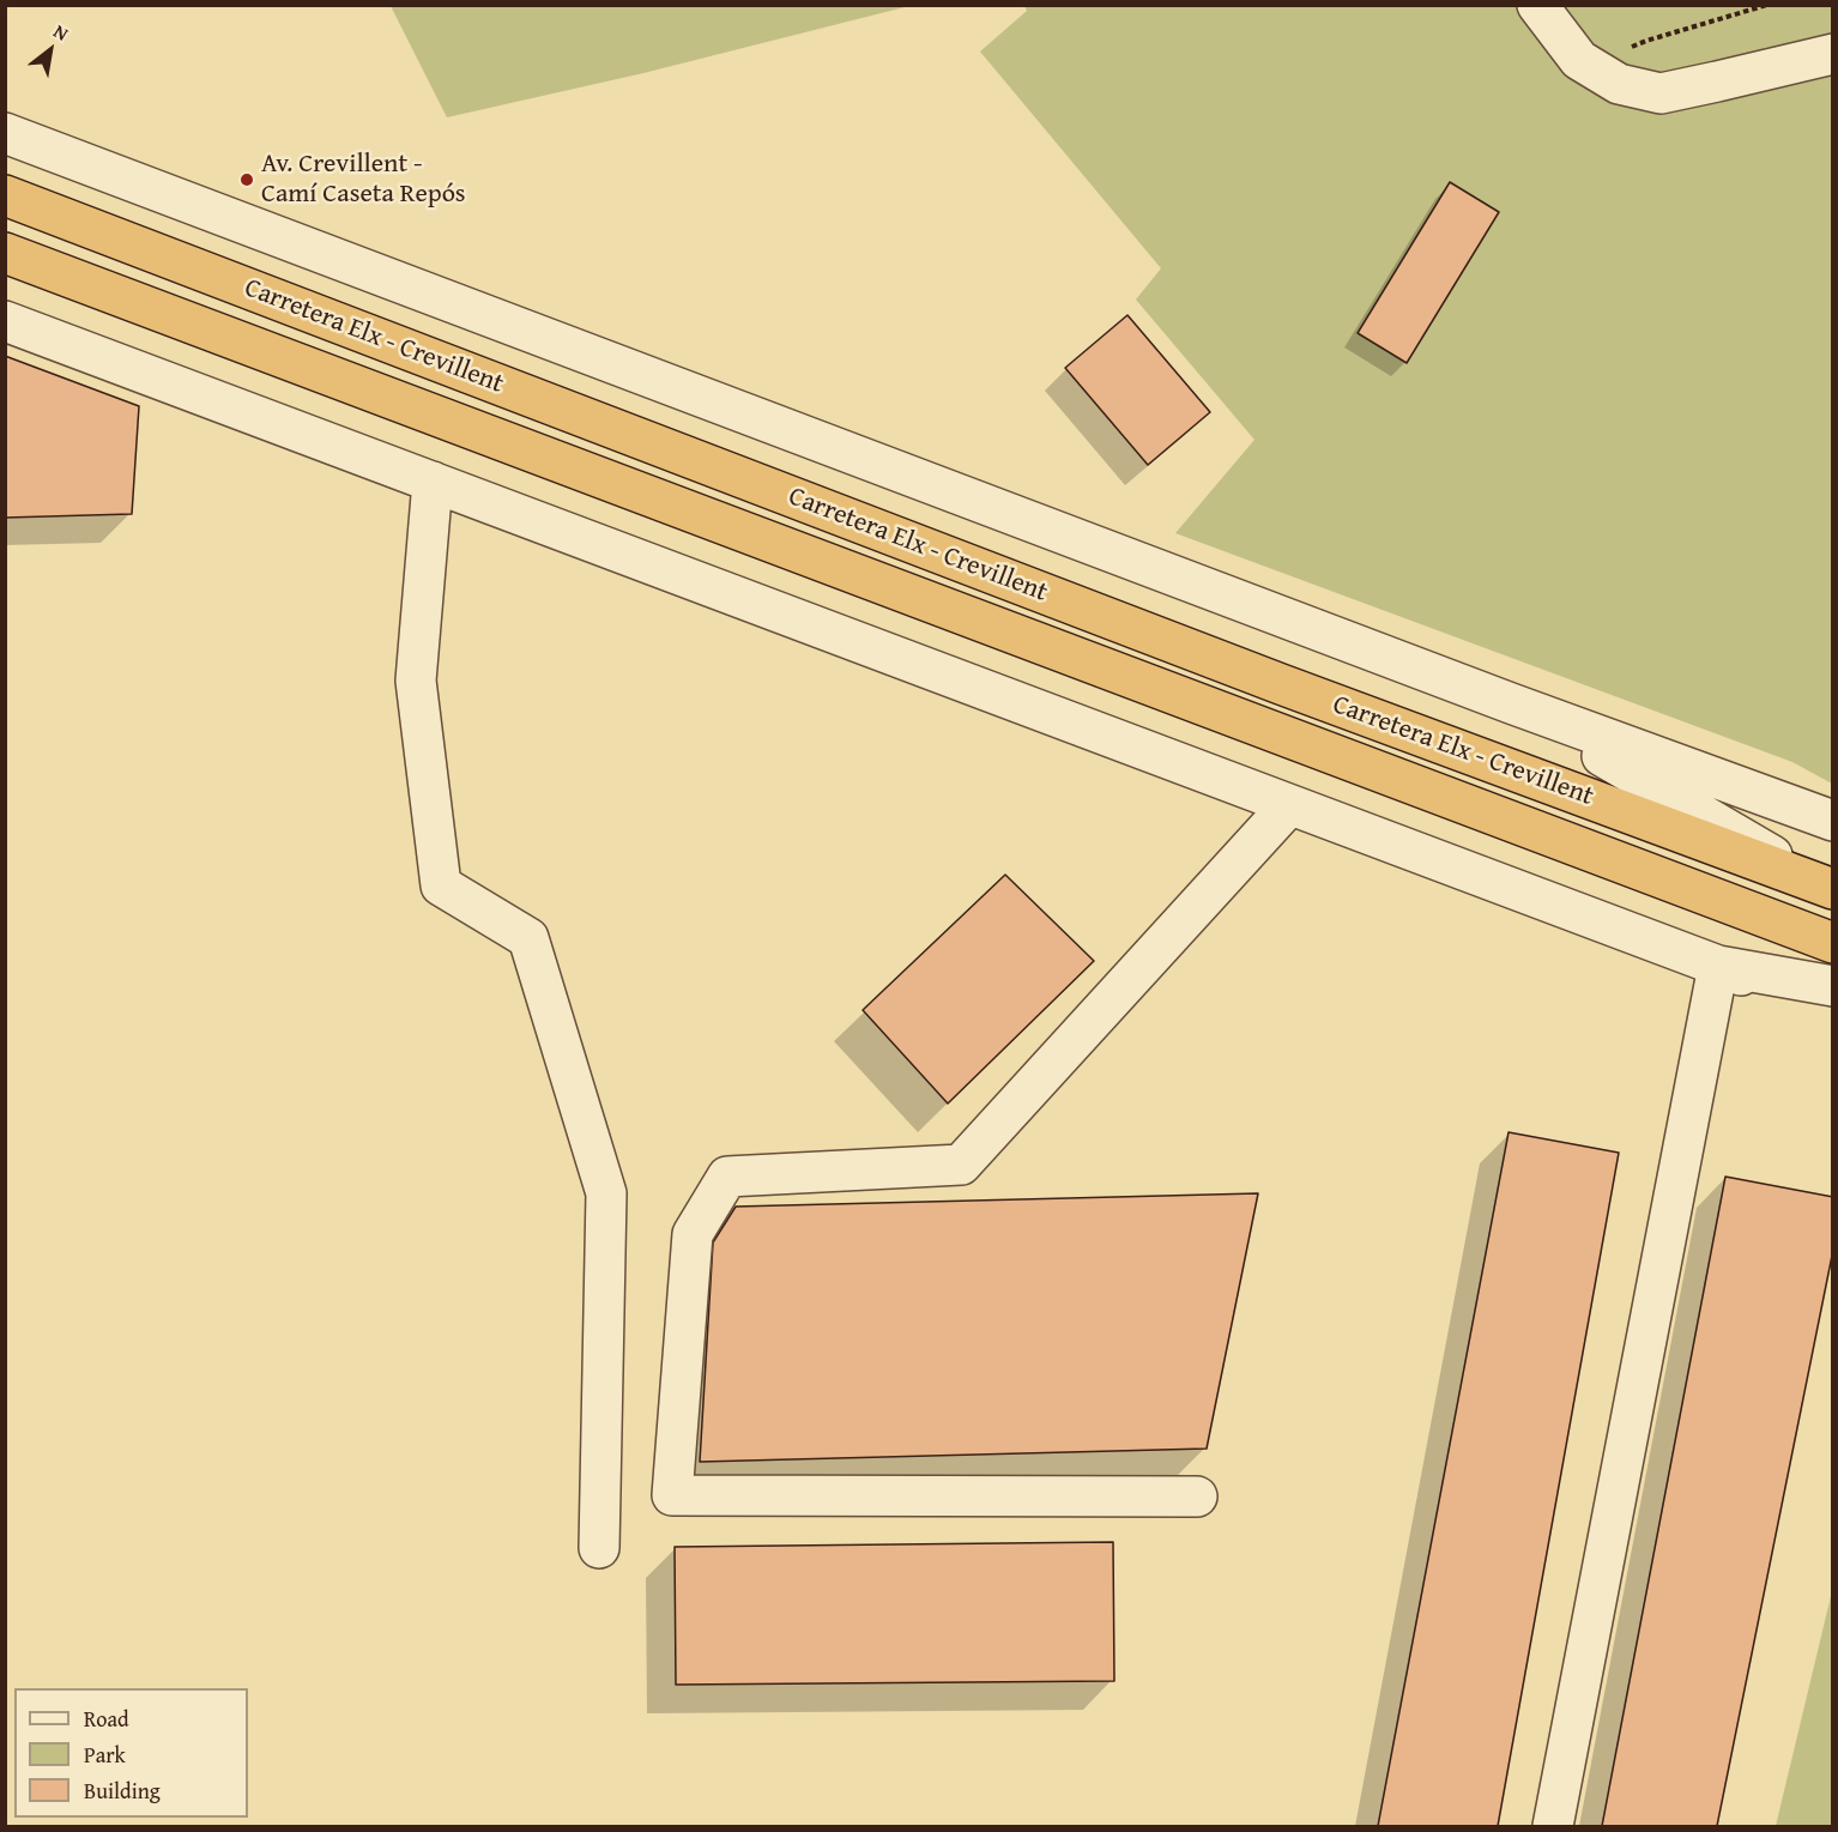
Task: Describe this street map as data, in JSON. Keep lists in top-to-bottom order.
{
  "streets": {
    "highway": ["Carretera Elx - Crevillent"]
  },
  "places": ["Av. Crevillent - Camí Caseta Repós"],
  "legend": ["Road", "Park", "Building"],
  "north": "top right"
}
